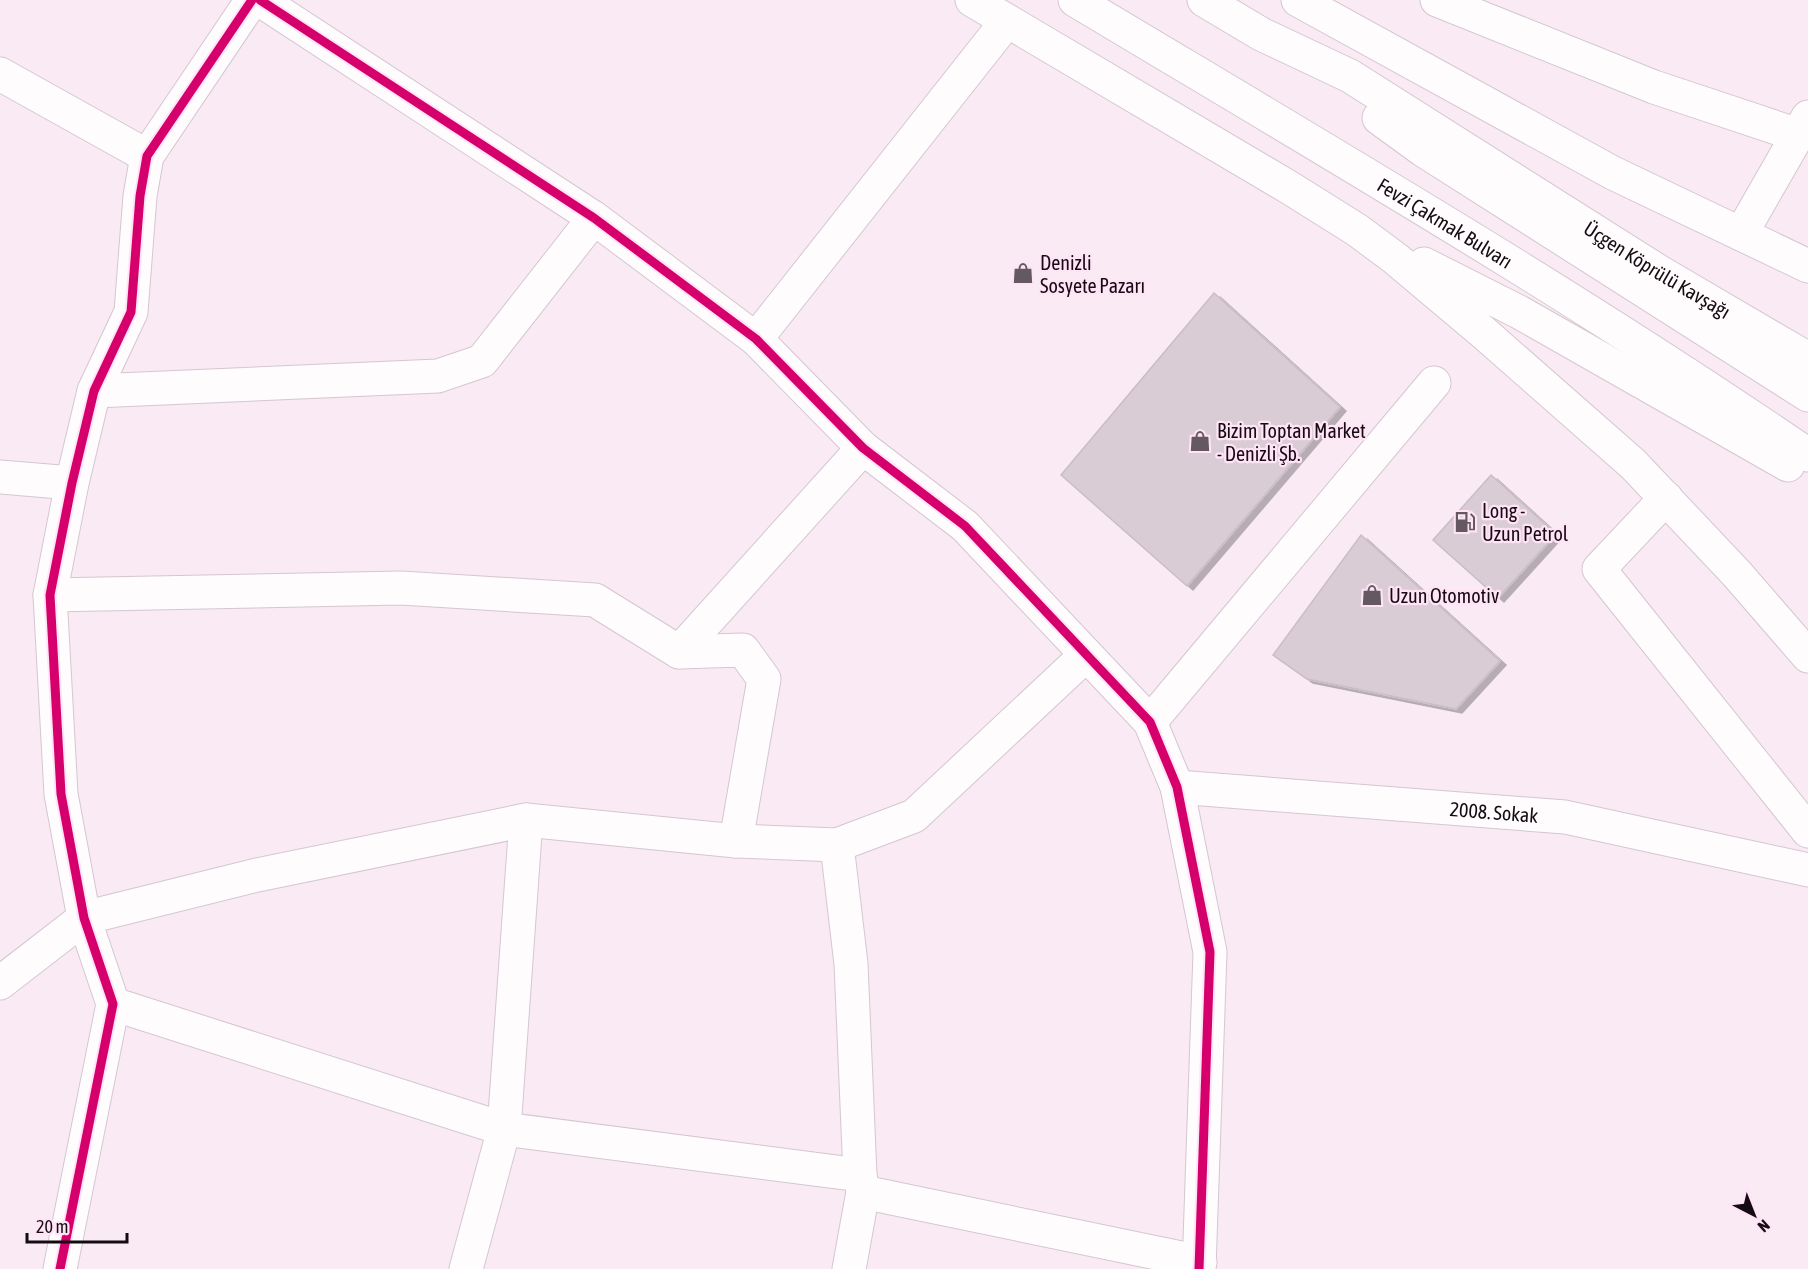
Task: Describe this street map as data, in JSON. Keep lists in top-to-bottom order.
{
  "streets": {
    "street": ["Fevzi Çakmak Bulvarı", "Üçgen Köprülü Kavşağı", "2008. Sokak"]
  },
  "places": {
    "shop": ["Denizli Sosyete Pazarı", "Bizim Toptan Market - Denizli Şb.", "Uzun Otomotiv"],
    "fuel station": ["Long - Uzun Petrol"]
  },
  "scale_bar": "20 m",
  "north": "bottom right"
}
